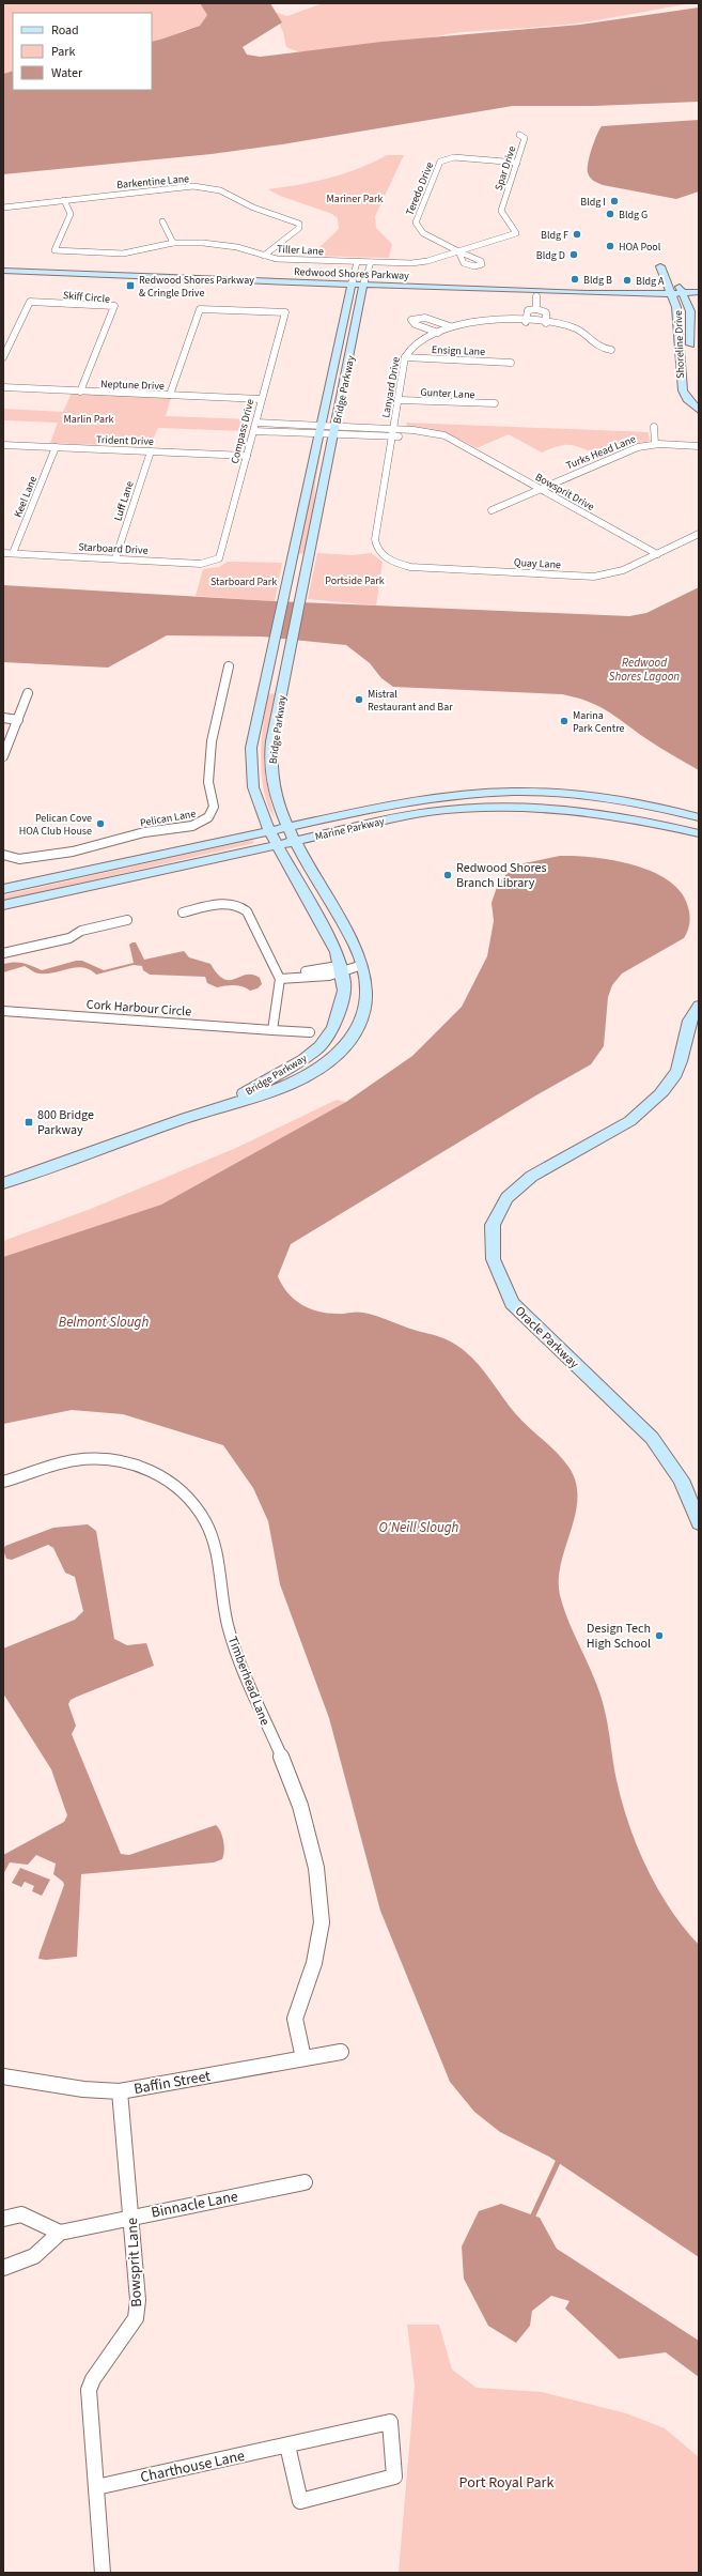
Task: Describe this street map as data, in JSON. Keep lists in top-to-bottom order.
{
  "streets": {
    "street": [
      "Spar Drive",
      "Barkentine Lane",
      "Teredo Drive",
      "Tiller Lane",
      "Redwood Shores Parkway",
      "Skiff Circle",
      "Shoreline Drive",
      "Ensign Lane",
      "Neptune Drive",
      "Lanyard Drive",
      "Bridge Parkway",
      "Gunter Lane",
      "Compass Drive",
      "Trident Drive",
      "Turks Head Lane",
      "Bowsprit Drive",
      "Keel Lane",
      "Luff Lane",
      "Starboard Drive",
      "Quay Lane",
      "Pelican Lane",
      "Marine Parkway",
      "Cork Harbour Circle",
      "Oracle Parkway",
      "Timberhead Lane",
      "Baffin Street",
      "Binnacle Lane",
      "Bowsprit Lane",
      "Charthouse Lane"
    ]
  },
  "crossings": [
    ["Spar Drive", "Teredo Drive"],
    ["Spar Drive", "Tiller Lane"],
    ["Barkentine Lane", "Tiller Lane"],
    ["Teredo Drive", "Tiller Lane"],
    ["Tiller Lane", "Bridge Parkway"],
    ["Redwood Shores Parkway", "Shoreline Drive"],
    ["Redwood Shores Parkway", "Bridge Parkway"],
    ["Skiff Circle", "Neptune Drive"],
    ["Ensign Lane", "Lanyard Drive"],
    ["Neptune Drive", "Compass Drive"],
    ["Lanyard Drive", "Gunter Lane"],
    ["Lanyard Drive", "Bowsprit Drive"],
    ["Lanyard Drive", "Quay Lane"],
    ["Bridge Parkway", "Bowsprit Drive"],
    ["Bridge Parkway", "Marine Parkway"],
    ["Compass Drive", "Trident Drive"],
    ["Compass Drive", "Bowsprit Drive"],
    ["Compass Drive", "Starboard Drive"],
    ["Trident Drive", "Keel Lane"],
    ["Trident Drive", "Luff Lane"],
    ["Turks Head Lane", "Bowsprit Drive"],
    ["Bowsprit Drive", "Quay Lane"],
    ["Keel Lane", "Starboard Drive"],
    ["Luff Lane", "Starboard Drive"],
    ["Timberhead Lane", "Baffin Street"],
    ["Baffin Street", "Bowsprit Lane"],
    ["Binnacle Lane", "Bowsprit Lane"],
    ["Bowsprit Lane", "Charthouse Lane"]
  ],
  "water": ["Redwood Shores Lagoon", "Belmont Slough", "O'Neill Slough"],
  "parks": [
    "Mariner Park",
    "Marlin Park",
    "Portside Park",
    "Starboard Park",
    "Port Royal Park"
  ],
  "places": {
    "other": [
      "Bldg I",
      "Bldg G",
      "Bldg F",
      "HOA Pool",
      "Bldg D",
      "Bldg B",
      "Bldg A",
      "Mistral Restaurant and Bar",
      "Marina Park Centre",
      "Pelican Cove HOA Club House",
      "Redwood Shores Branch Library",
      "Design Tech High School"
    ],
    "transit": ["Redwood Shores Parkway & Cringle Drive", "800 Bridge Parkway"]
  },
  "legend": ["Road", "Park", "Water"]
}
